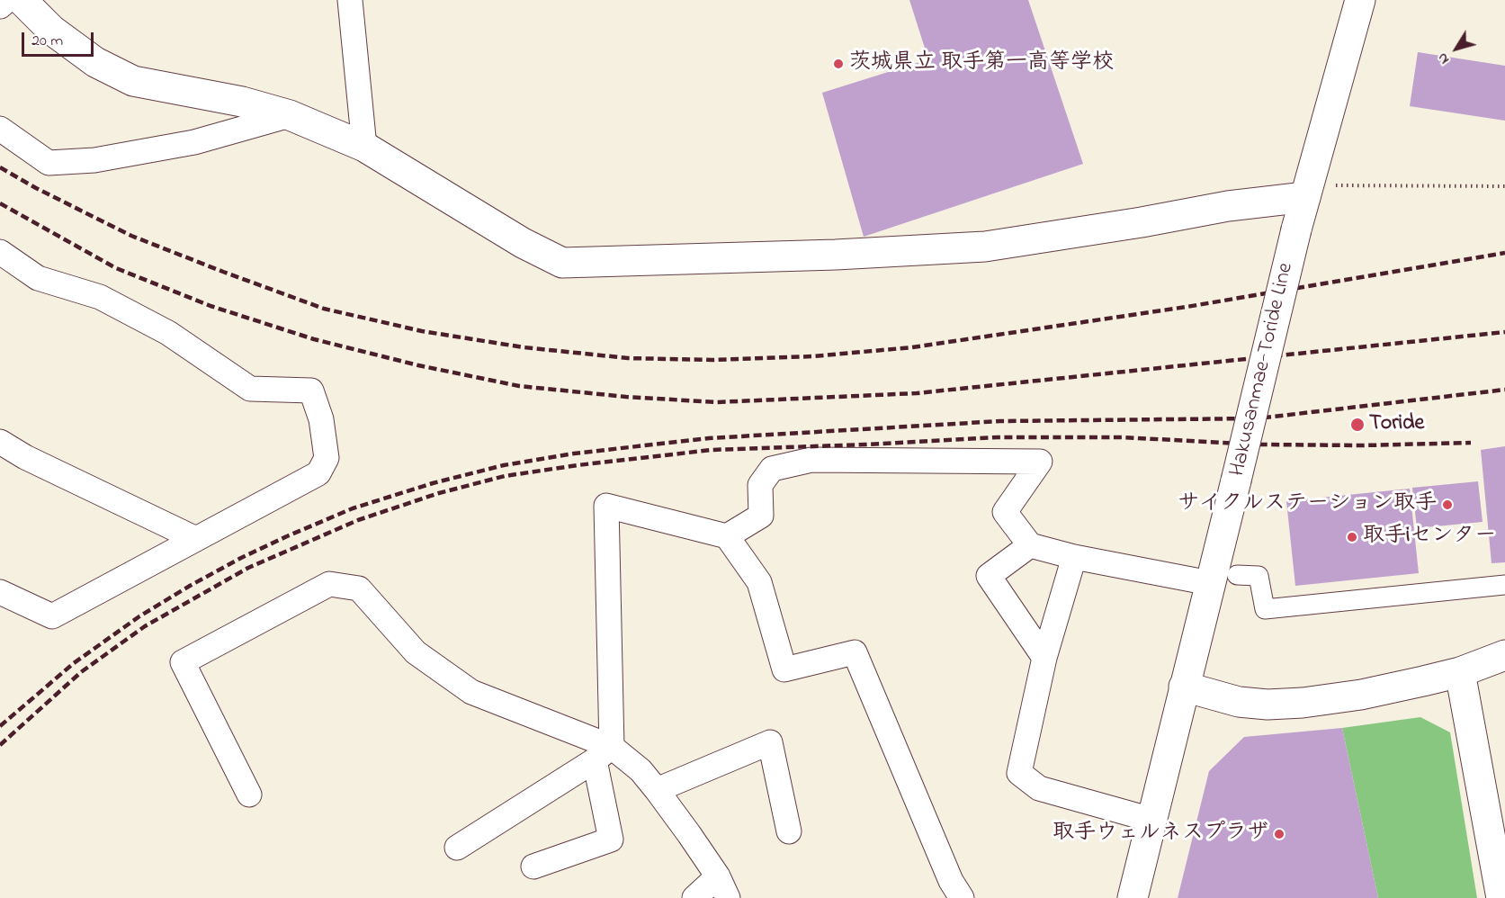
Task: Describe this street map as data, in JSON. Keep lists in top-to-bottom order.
{
  "streets": {
    "street": ["Hakusanmae-Toride Line"]
  },
  "places": [
    "茨城県立 取手第一高等学校",
    "Toride",
    "サイクルステーション取手",
    "取手iセンター",
    "取手ウェルネスプラザ"
  ],
  "scale_bar": "20 m",
  "north": "bottom left"
}
